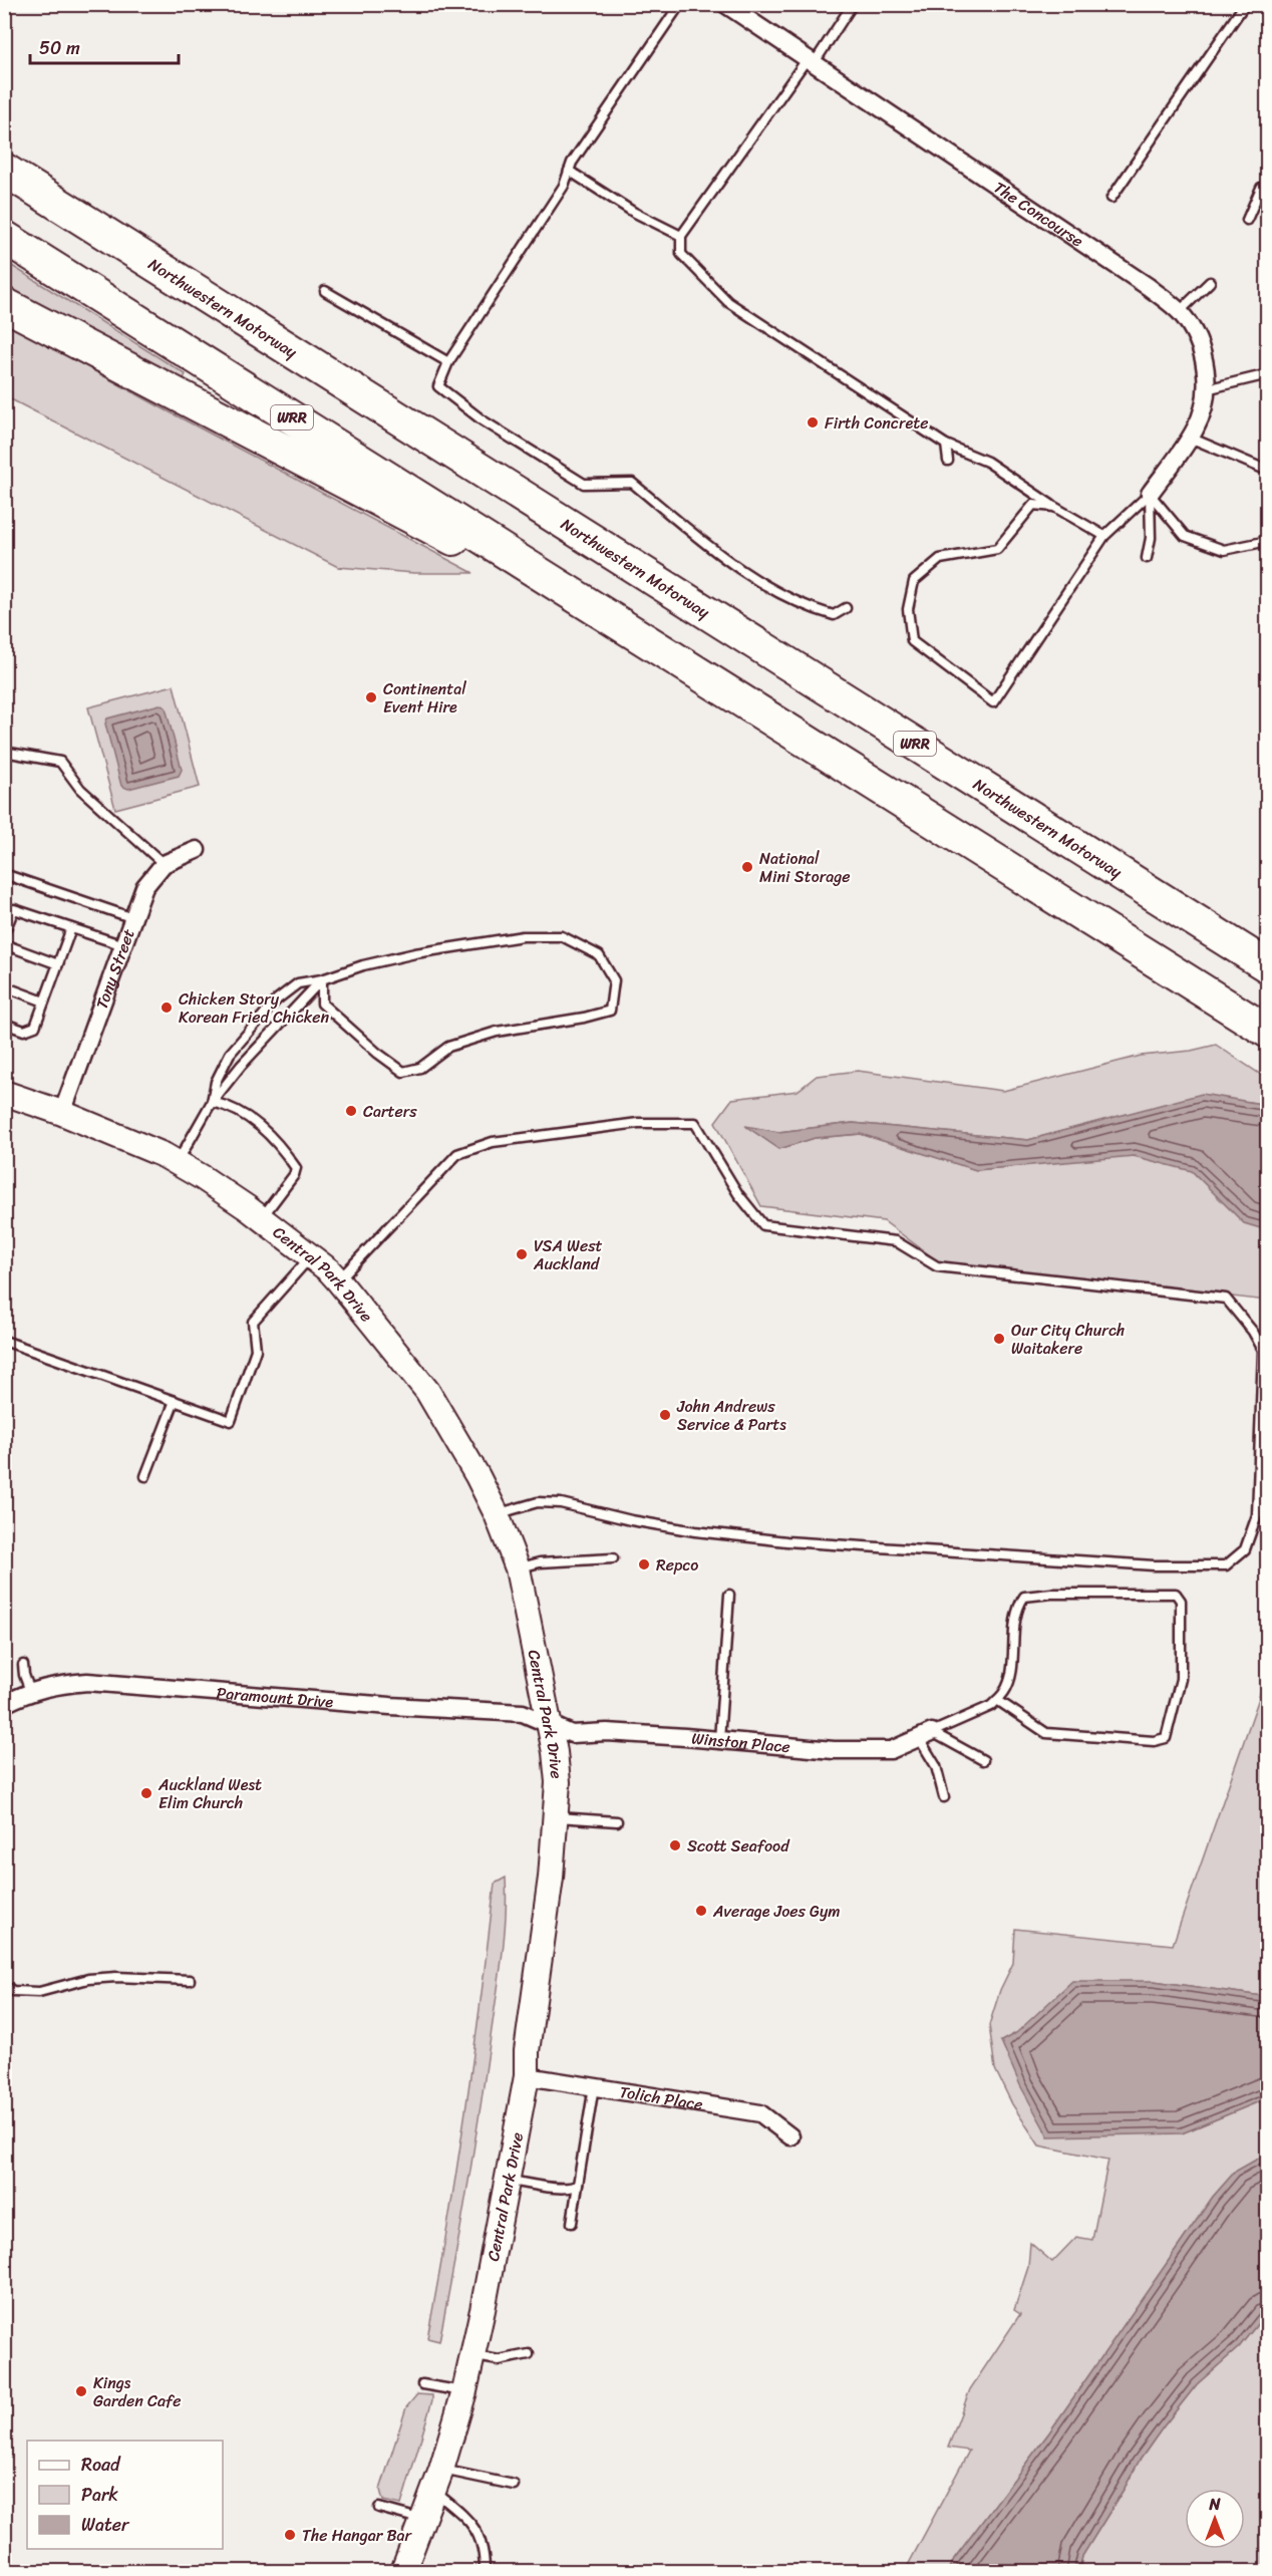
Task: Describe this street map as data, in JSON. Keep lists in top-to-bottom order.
{
  "streets": {
    "highway": ["Northwestern Motorway", "WRR"],
    "main road": ["Central Park Drive"],
    "street": [
      "The Concourse",
      "Tony Street",
      "Paramount Drive",
      "Winston Place",
      "Tolich Place"
    ]
  },
  "crossings": [
    ["Tony Street", "Central Park Drive"],
    ["Central Park Drive", "Paramount Drive"],
    ["Central Park Drive", "Winston Place"],
    ["Central Park Drive", "Tolich Place"],
    ["Paramount Drive", "Winston Place"]
  ],
  "places": [
    "Firth Concrete",
    "Continental Event Hire",
    "National Mini Storage",
    "Chicken Story Korean Fried Chicken",
    "Carters",
    "VSA West Auckland",
    "Our City Church Waitakere",
    "John Andrews Service & Parts",
    "Repco",
    "Auckland West Elim Church",
    "Scott Seafood",
    "Average Joes Gym",
    "Kings Garden Cafe",
    "The Hangar Bar"
  ],
  "legend": ["Road", "Park", "Water"],
  "scale_bar": "50 m",
  "north": "top"
}
